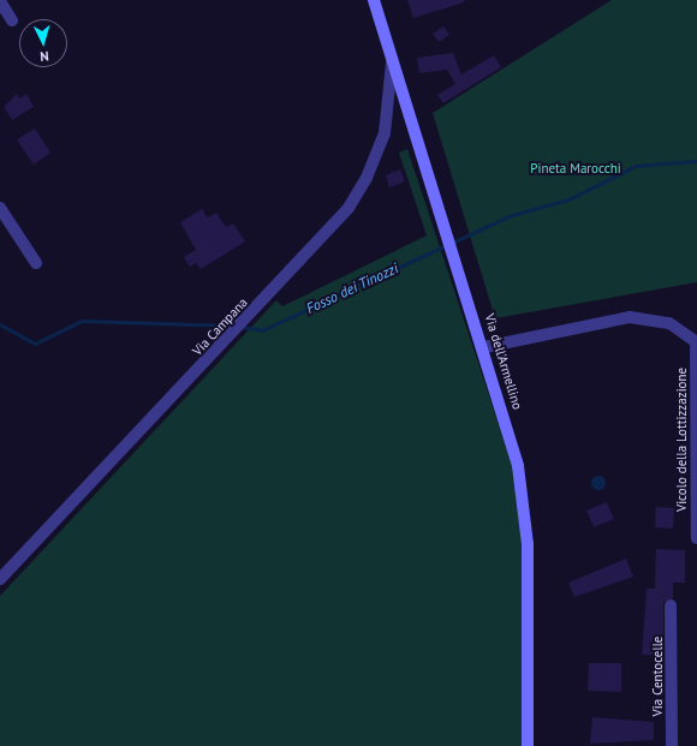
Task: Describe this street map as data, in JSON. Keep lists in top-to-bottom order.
{
  "streets": {
    "street": [
      "Via Campana",
      "Via dell'Armellino",
      "Vicolo della Lottizzazione",
      "Via Centocelle"
    ]
  },
  "crossings": [
    ["Via Campana", "Via dell'Armellino"]
  ],
  "water": ["Fosso dei Tinozzi"],
  "parks": ["Pineta Marocchi"],
  "north": "bottom"
}
